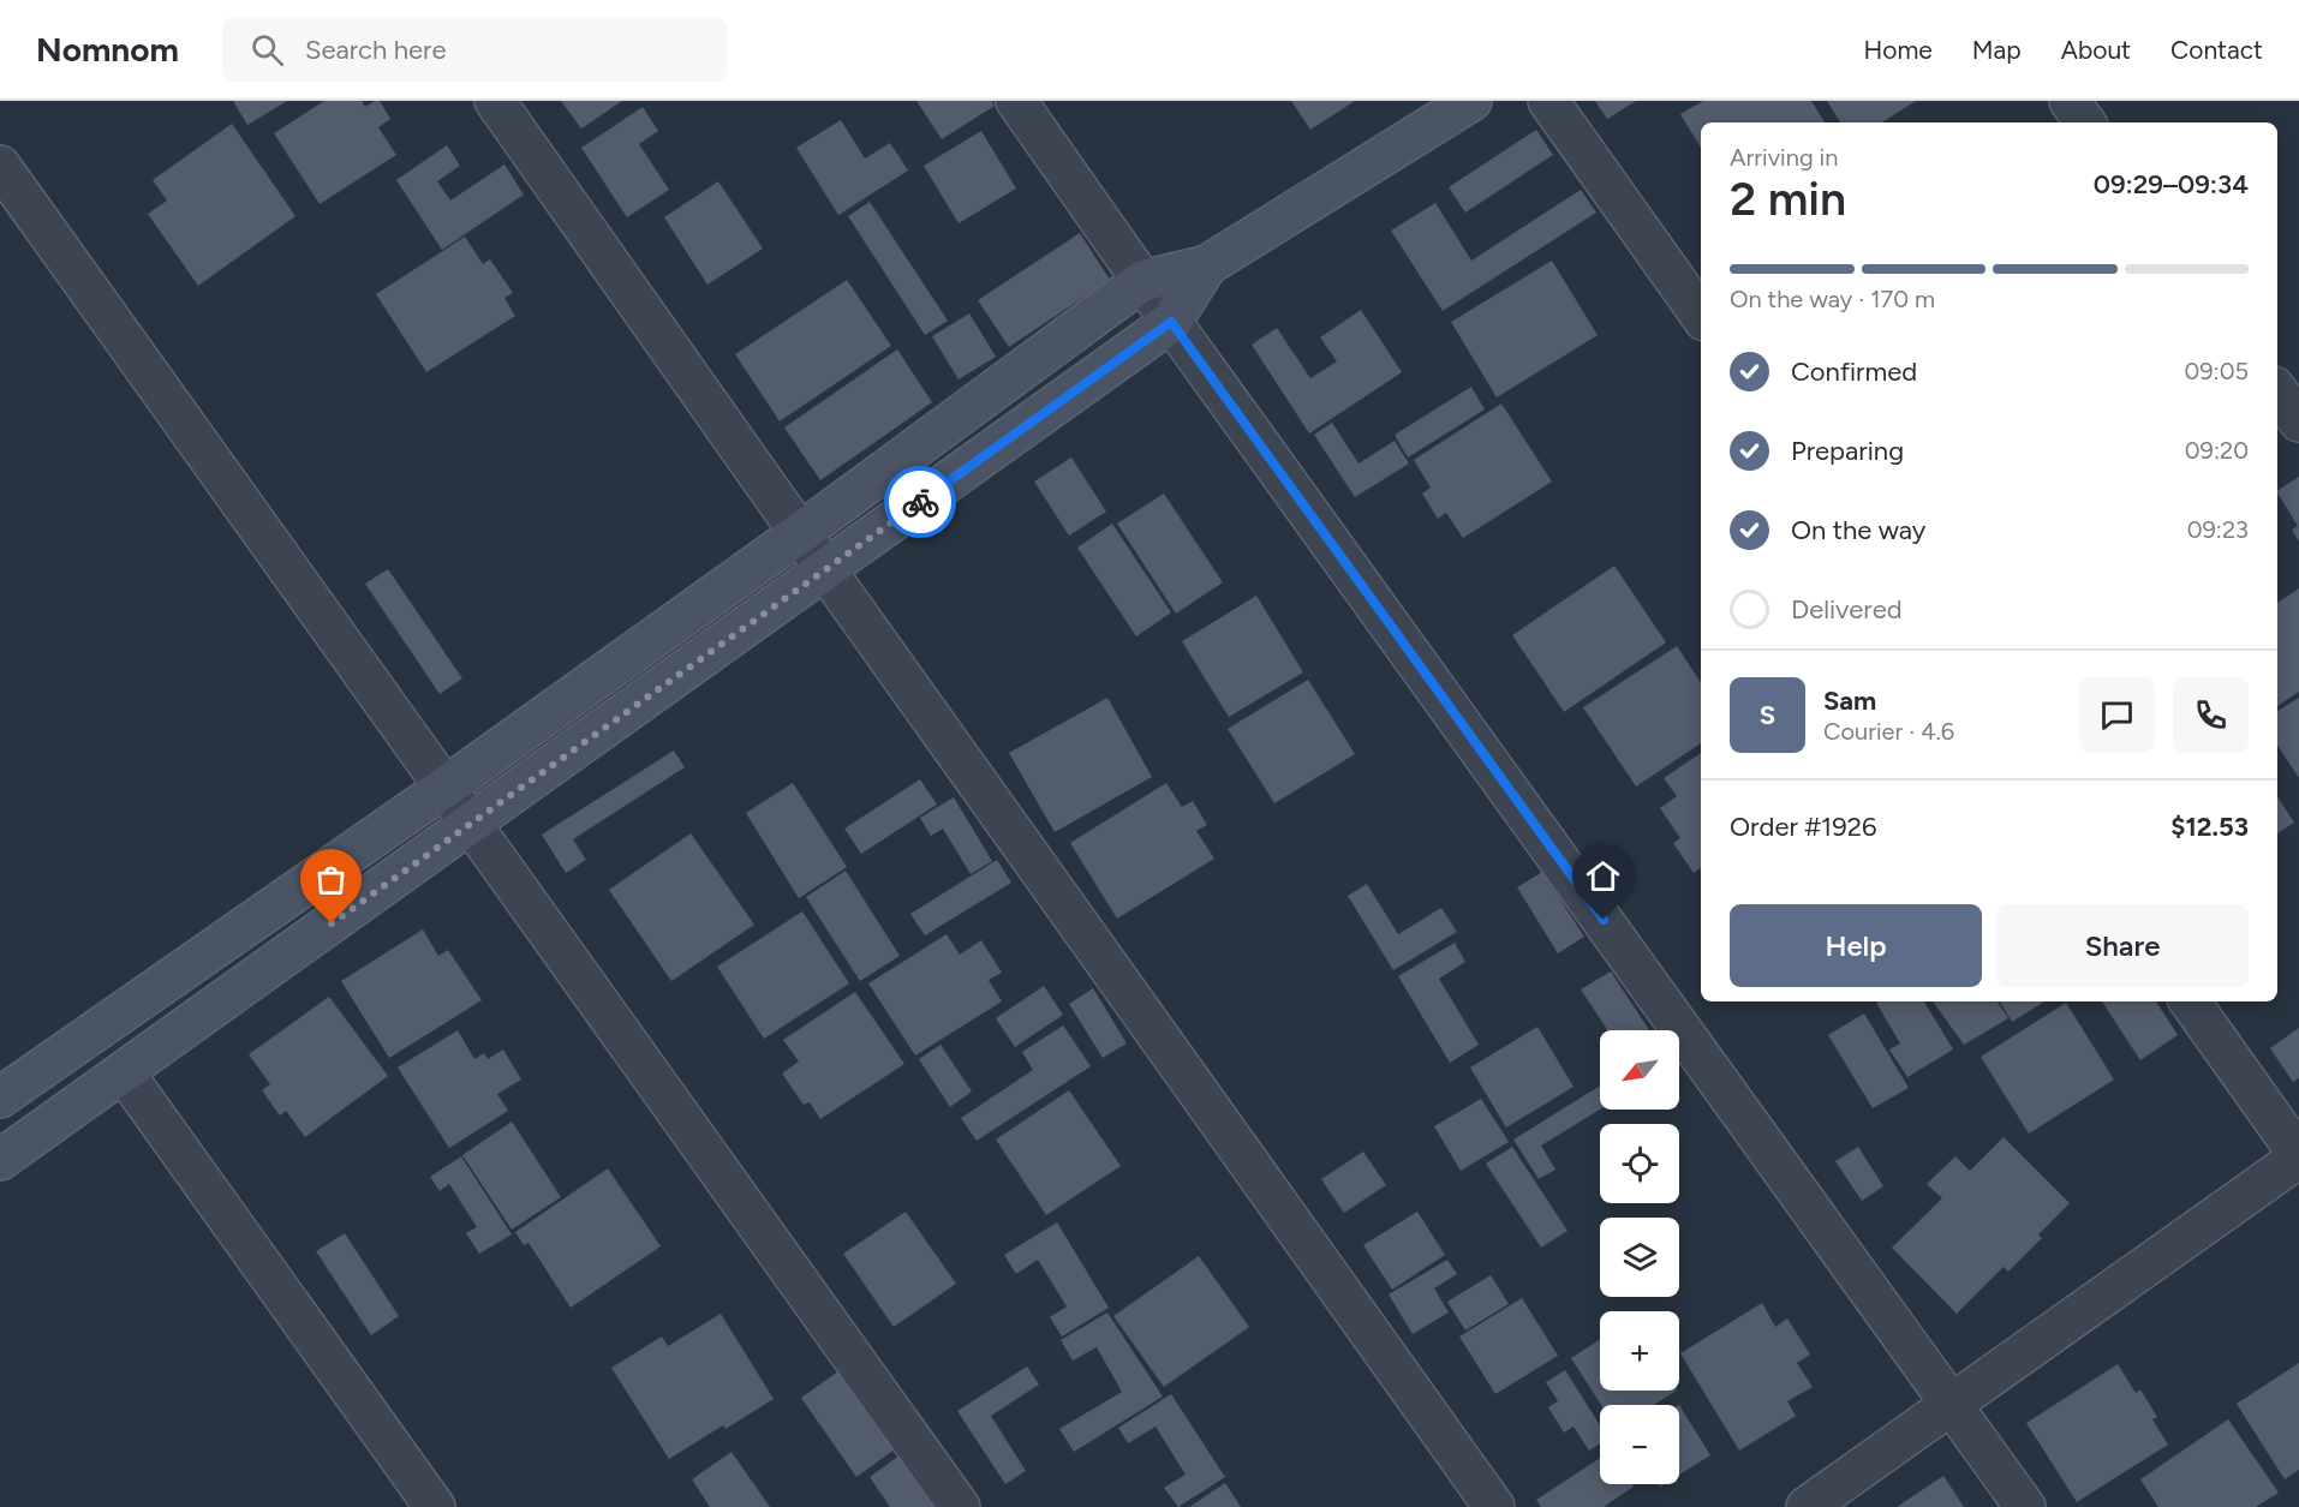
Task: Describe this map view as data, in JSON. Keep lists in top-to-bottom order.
{
  "north": "bottom left",
  "page": {
    "header": "Nomnom",
    "search": "Search here",
    "nav": [
      "Home",
      "Map",
      "About",
      "Contact"
    ],
    "heading": ["2 min", "Arriving in", "09:29–09:34"],
    "panel": [
      "Sam",
      "Courier · 4.6",
      "Order #1926",
      "$12.53"
    ],
    "bar": "On the way · 170 m",
    "list": [
      ["Confirmed", "09:05"],
      ["Preparing", "09:20"],
      ["On the way", "09:23"],
      "Delivered"
    ],
    "round": "S",
    "buttons": ["Help", "Share"],
    "map_buttons": ["+", "−"]
  }
}
